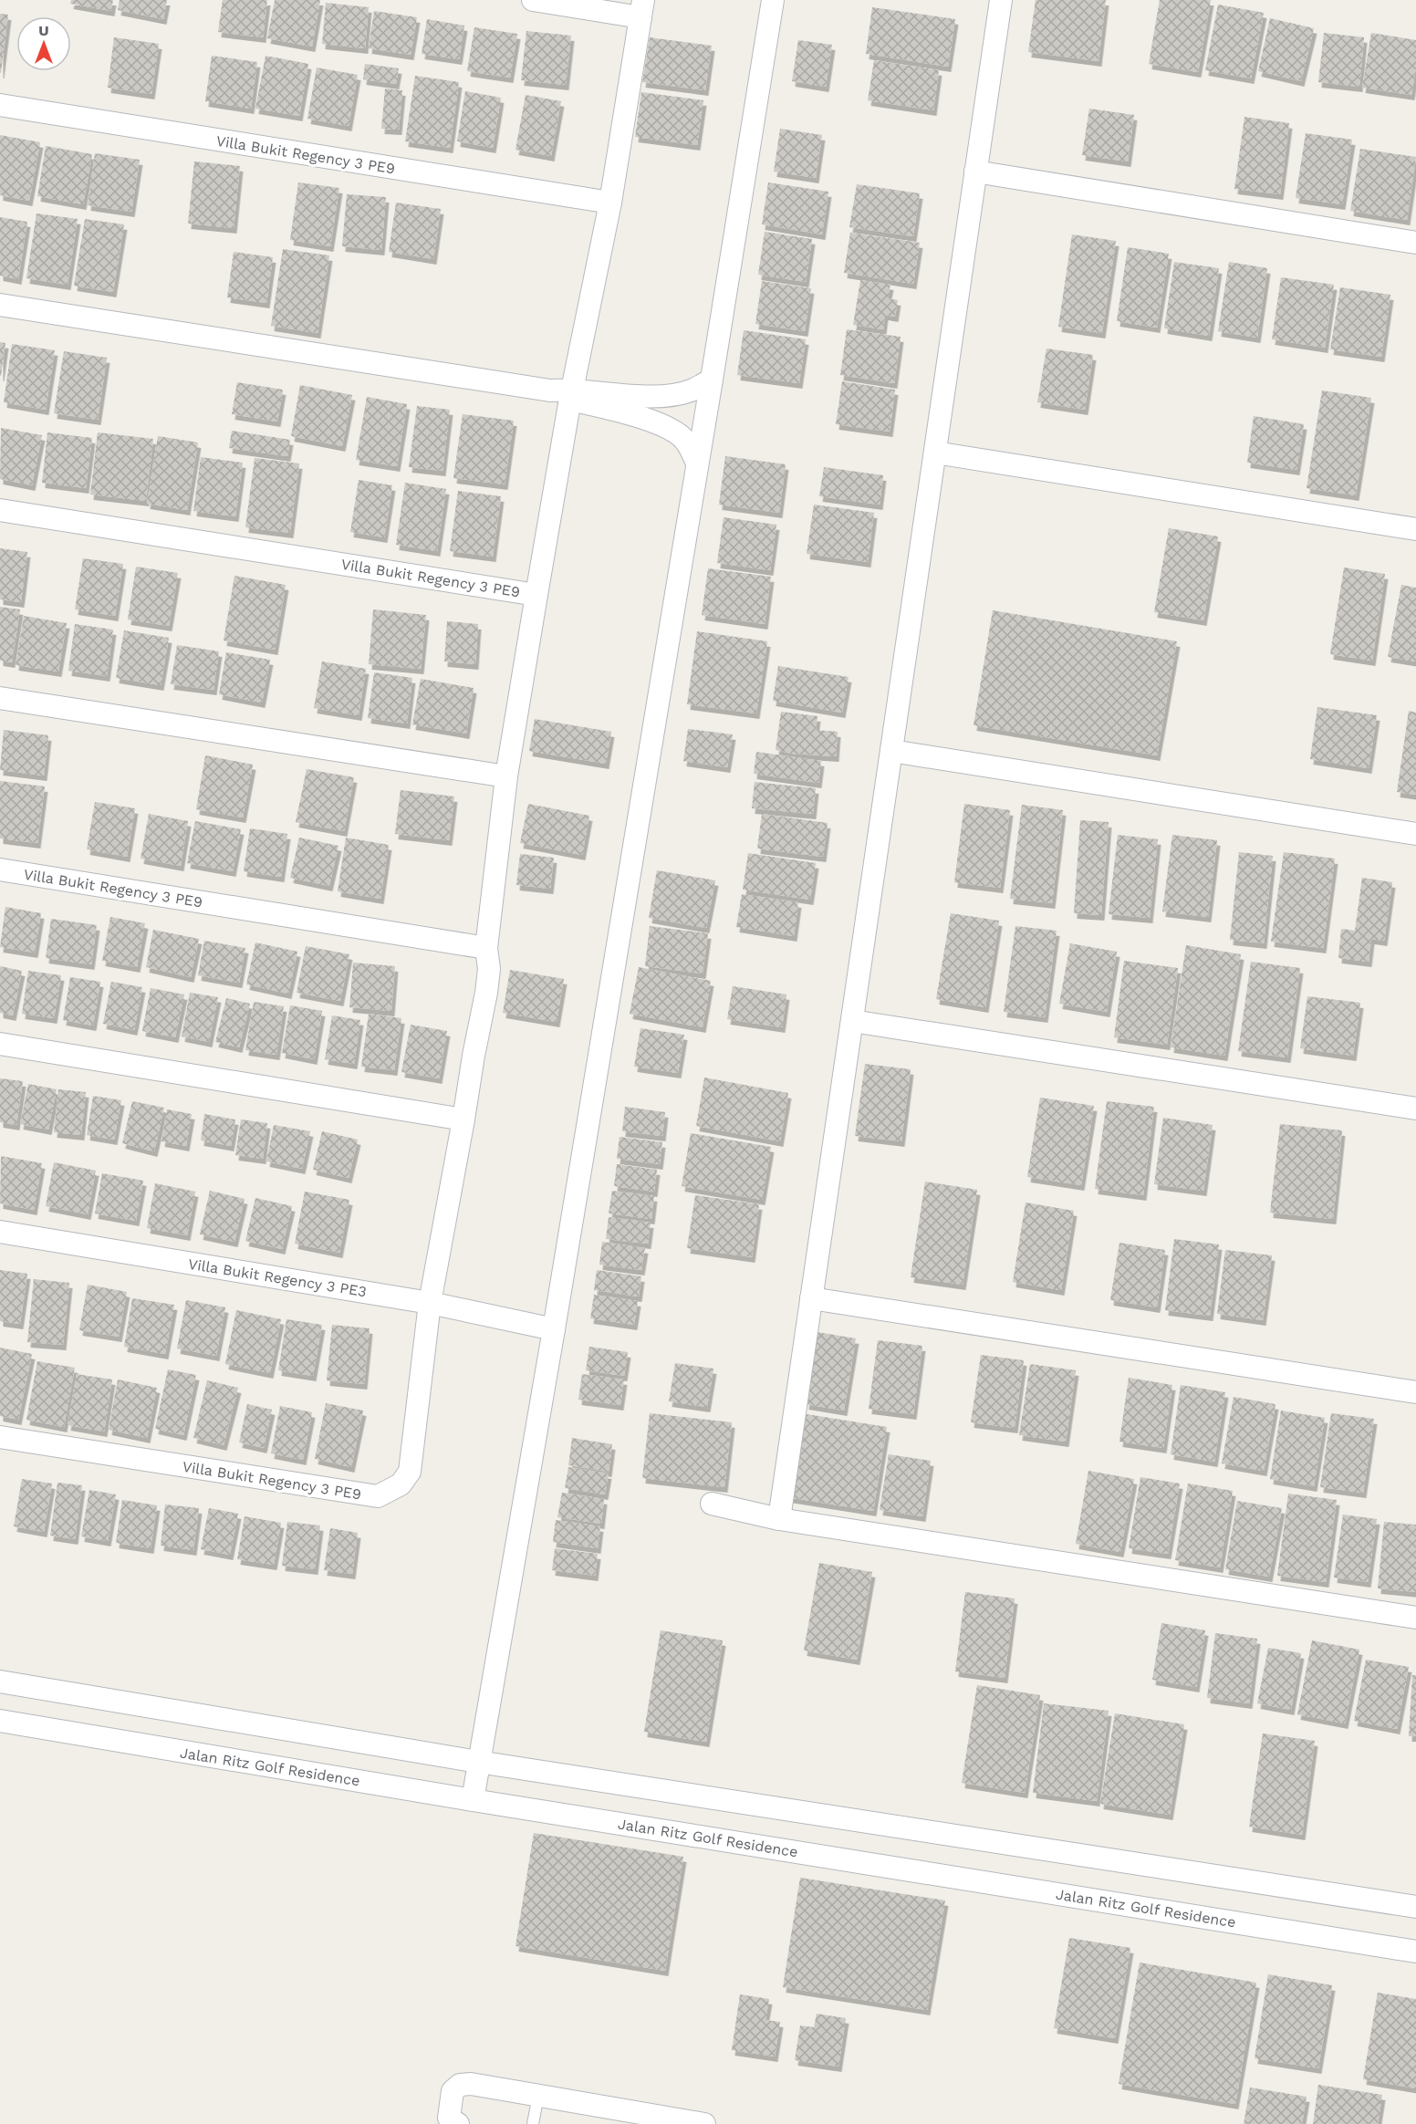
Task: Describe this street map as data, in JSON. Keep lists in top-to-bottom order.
{
  "streets": {
    "street": ["Villa Bukit Regency 3 PE9", "Villa Bukit Regency 3 PE3", "Jalan Ritz Golf Residence"]
  },
  "crossings": [
    ["Villa Bukit Regency 3 PE9", "Villa Bukit Regency 3 PE3"]
  ],
  "north": "top"
}
